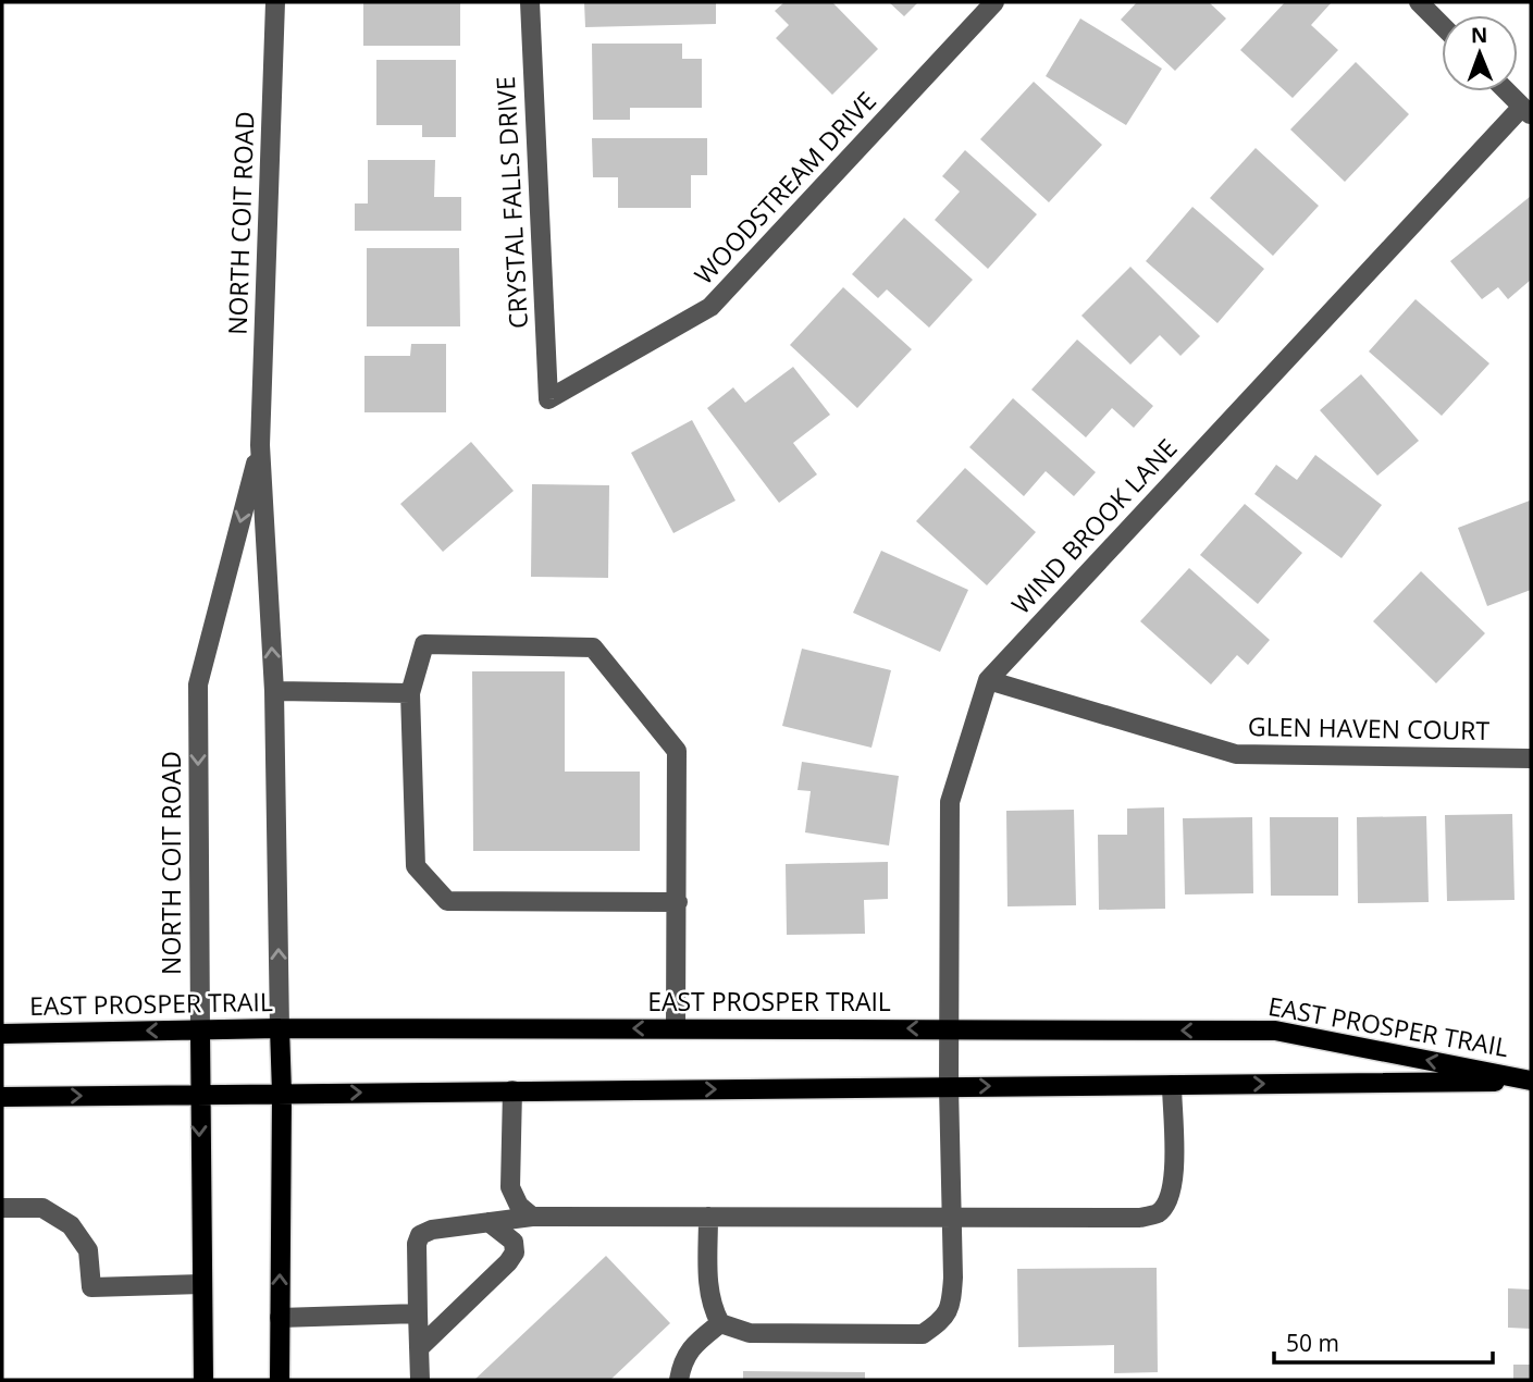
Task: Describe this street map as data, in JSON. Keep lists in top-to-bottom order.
{
  "streets": {
    "main road": ["NORTH COIT ROAD", "EAST PROSPER TRAIL"],
    "street": [
      "WOODSTREAM DRIVE",
      "CRYSTAL FALLS DRIVE",
      "WIND BROOK LANE",
      "GLEN HAVEN COURT"
    ]
  },
  "crossings": [
    ["WOODSTREAM DRIVE", "CRYSTAL FALLS DRIVE"],
    ["NORTH COIT ROAD", "EAST PROSPER TRAIL"],
    ["WIND BROOK LANE", "GLEN HAVEN COURT"],
    ["WIND BROOK LANE", "EAST PROSPER TRAIL"]
  ],
  "scale_bar": "50 m",
  "north": "top"
}
